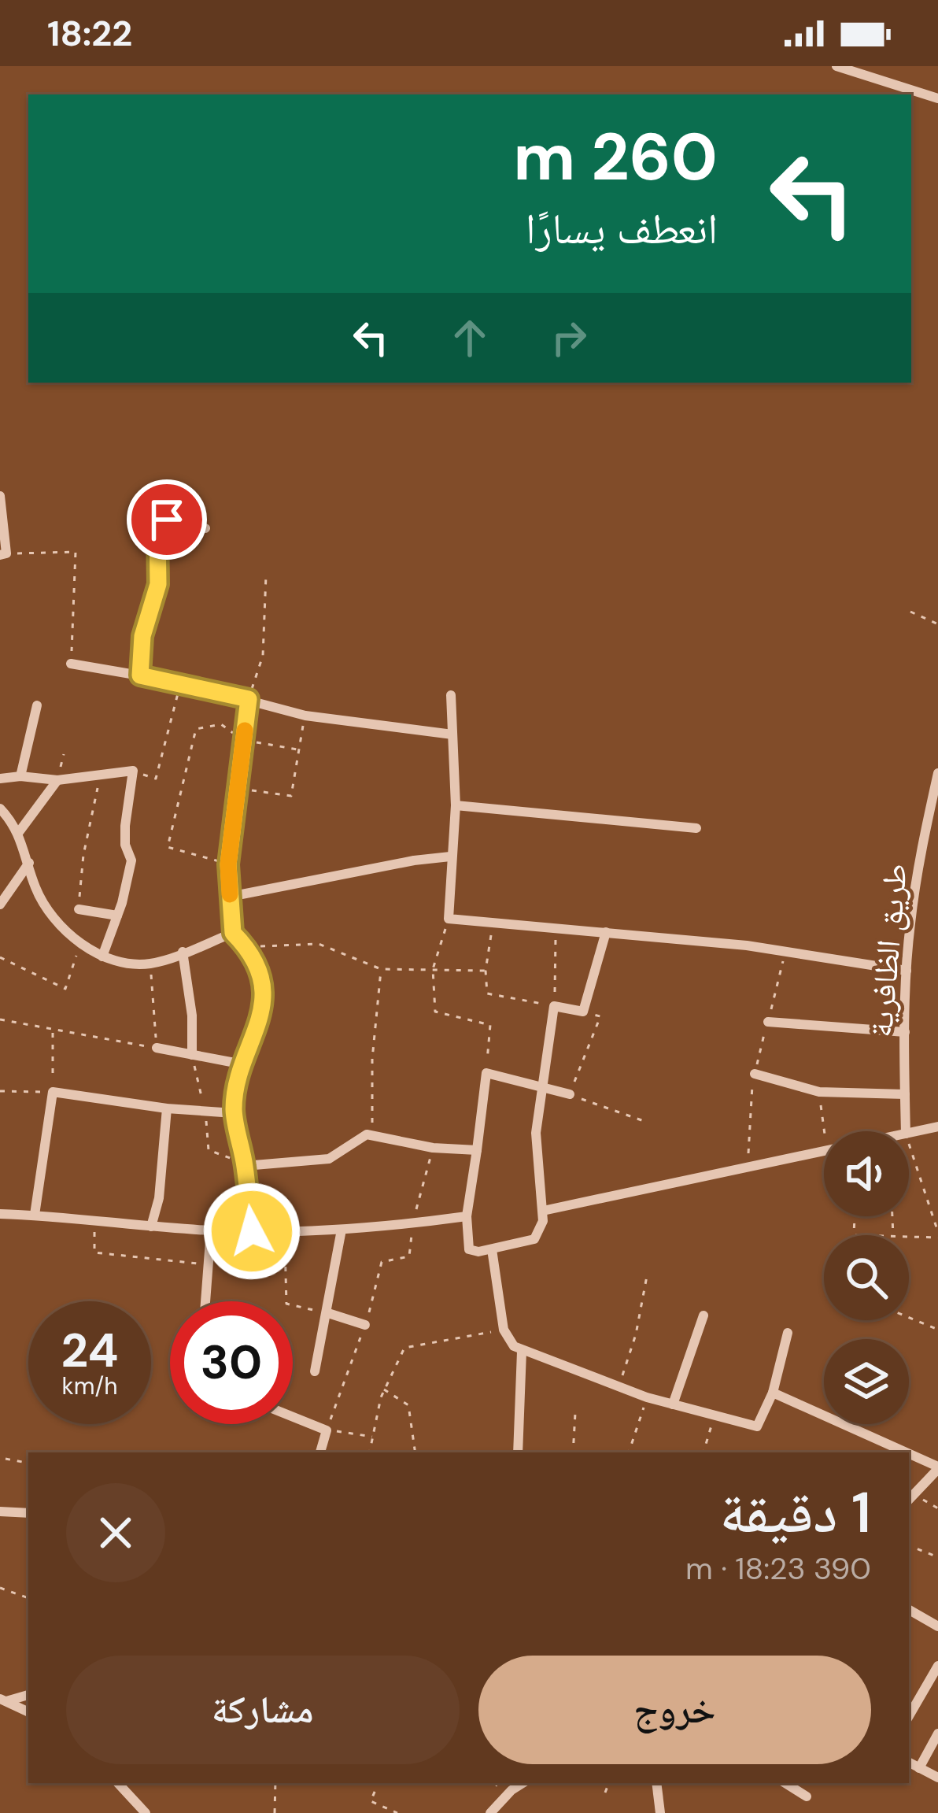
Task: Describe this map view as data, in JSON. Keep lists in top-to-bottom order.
{
  "streets": {
    "street": ["طريق الظافرية"]
  },
  "page": {
    "status": "18:22",
    "turn": ["260 m", "انعطف يسارًا"],
    "speed": "24 km/h",
    "limit": "30",
    "heading": ["1 دقيقة", "390 m · 18:23"],
    "buttons": ["خروج", "مشاركة"]
  }
}
